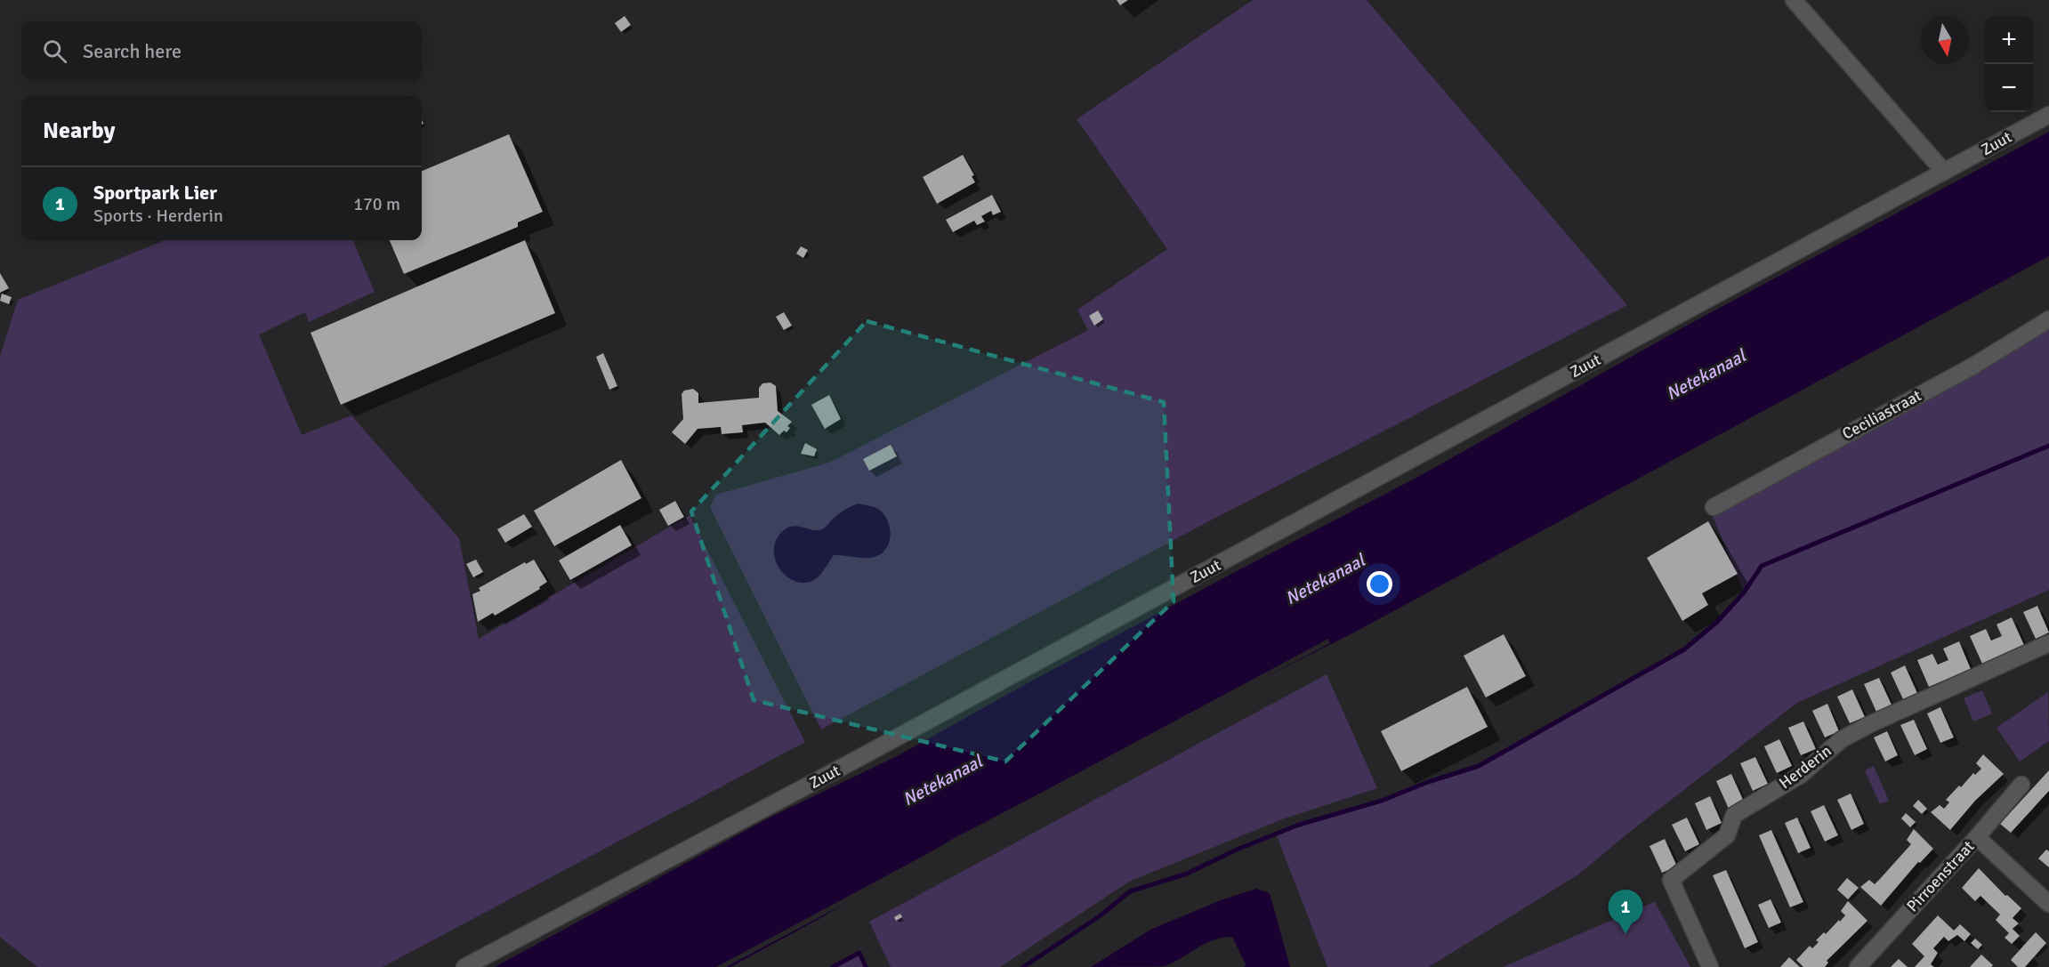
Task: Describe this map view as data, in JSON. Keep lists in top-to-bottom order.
{
  "streets": {
    "street": [
      "Zuut",
      "Ceciliastraat",
      "Herderin",
      "Pirroenstraat"
    ]
  },
  "water": ["Netekanaal"],
  "north": "bottom",
  "page": {
    "map_buttons": ["+", "−"],
    "search": "Search here",
    "heading": "Nearby",
    "list": [
      {
        "mark": "1",
        "name": "Sportpark Lier",
        "note": "Sports · Herderin",
        "value": "170 m"
      }
    ],
    "pins": "1"
  }
}
